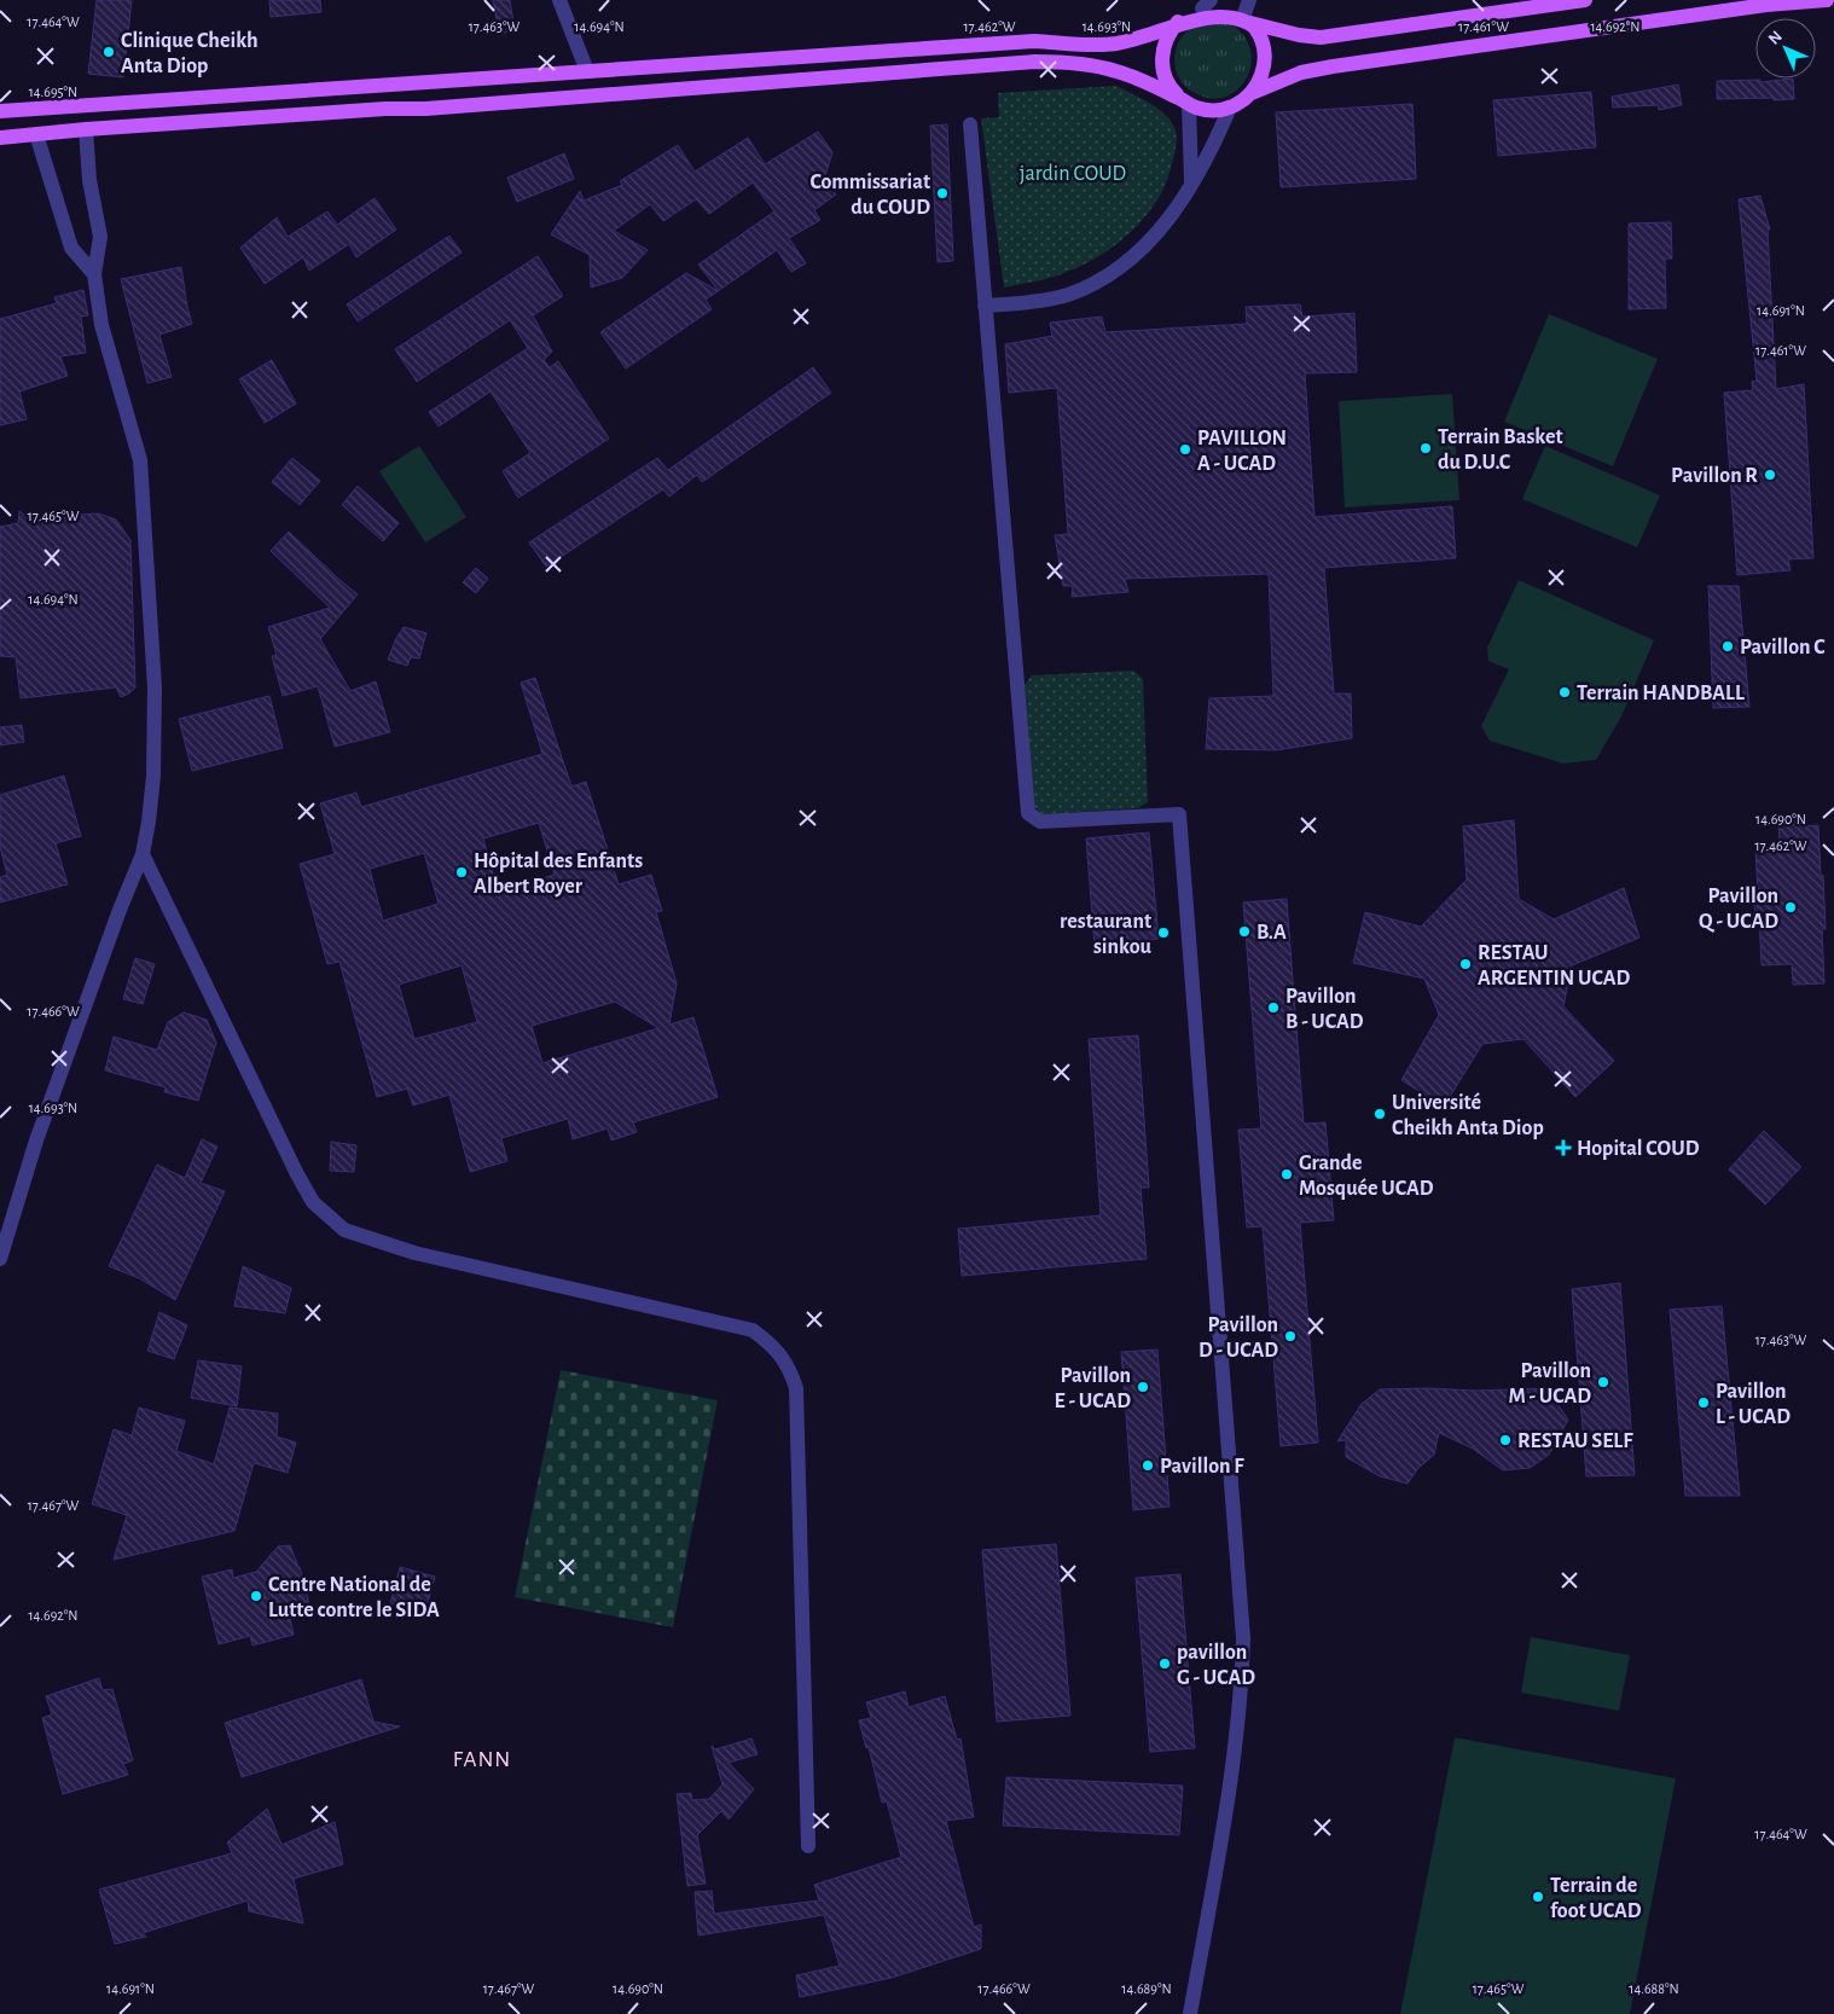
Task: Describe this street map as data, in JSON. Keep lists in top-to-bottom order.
{
  "districts": ["FANN"],
  "parks": ["jardin COUD"],
  "places": {
    "other": [
      "Clinique Cheikh Anta Diop",
      "Commissariat du COUD",
      "Terrain Basket du D.U.C",
      "PAVILLON A - UCAD",
      "Pavillon R",
      "Pavillon C",
      "Terrain HANDBALL",
      "Hôpital des Enfants Albert Royer",
      "Pavillon Q - UCAD",
      "B.A",
      "restaurant sinkou",
      "RESTAU ARGENTIN UCAD",
      "Pavillon B - UCAD",
      "Université Cheikh Anta Diop",
      "Grande Mosquée UCAD",
      "Pavillon D - UCAD",
      "Pavillon M - UCAD",
      "Pavillon E - UCAD",
      "Pavillon L - UCAD",
      "RESTAU SELF",
      "Pavillon F",
      "Centre National de Lutte contre le SIDA",
      "pavillon G - UCAD",
      "Terrain de foot UCAD"
    ],
    "health": ["Hopital COUD"]
  },
  "north": "top left",
  "coordinates": [
    "17.464°W",
    "17.463°W",
    "14.694°N",
    "17.462°W",
    "14.693°N",
    "17.461°W",
    "14.692°N",
    "14.695°N",
    "14.691°N",
    "17.465°W",
    "14.690°N",
    "17.466°W",
    "17.467°W",
    "14.689°N",
    "14.688°N"
  ]
}
